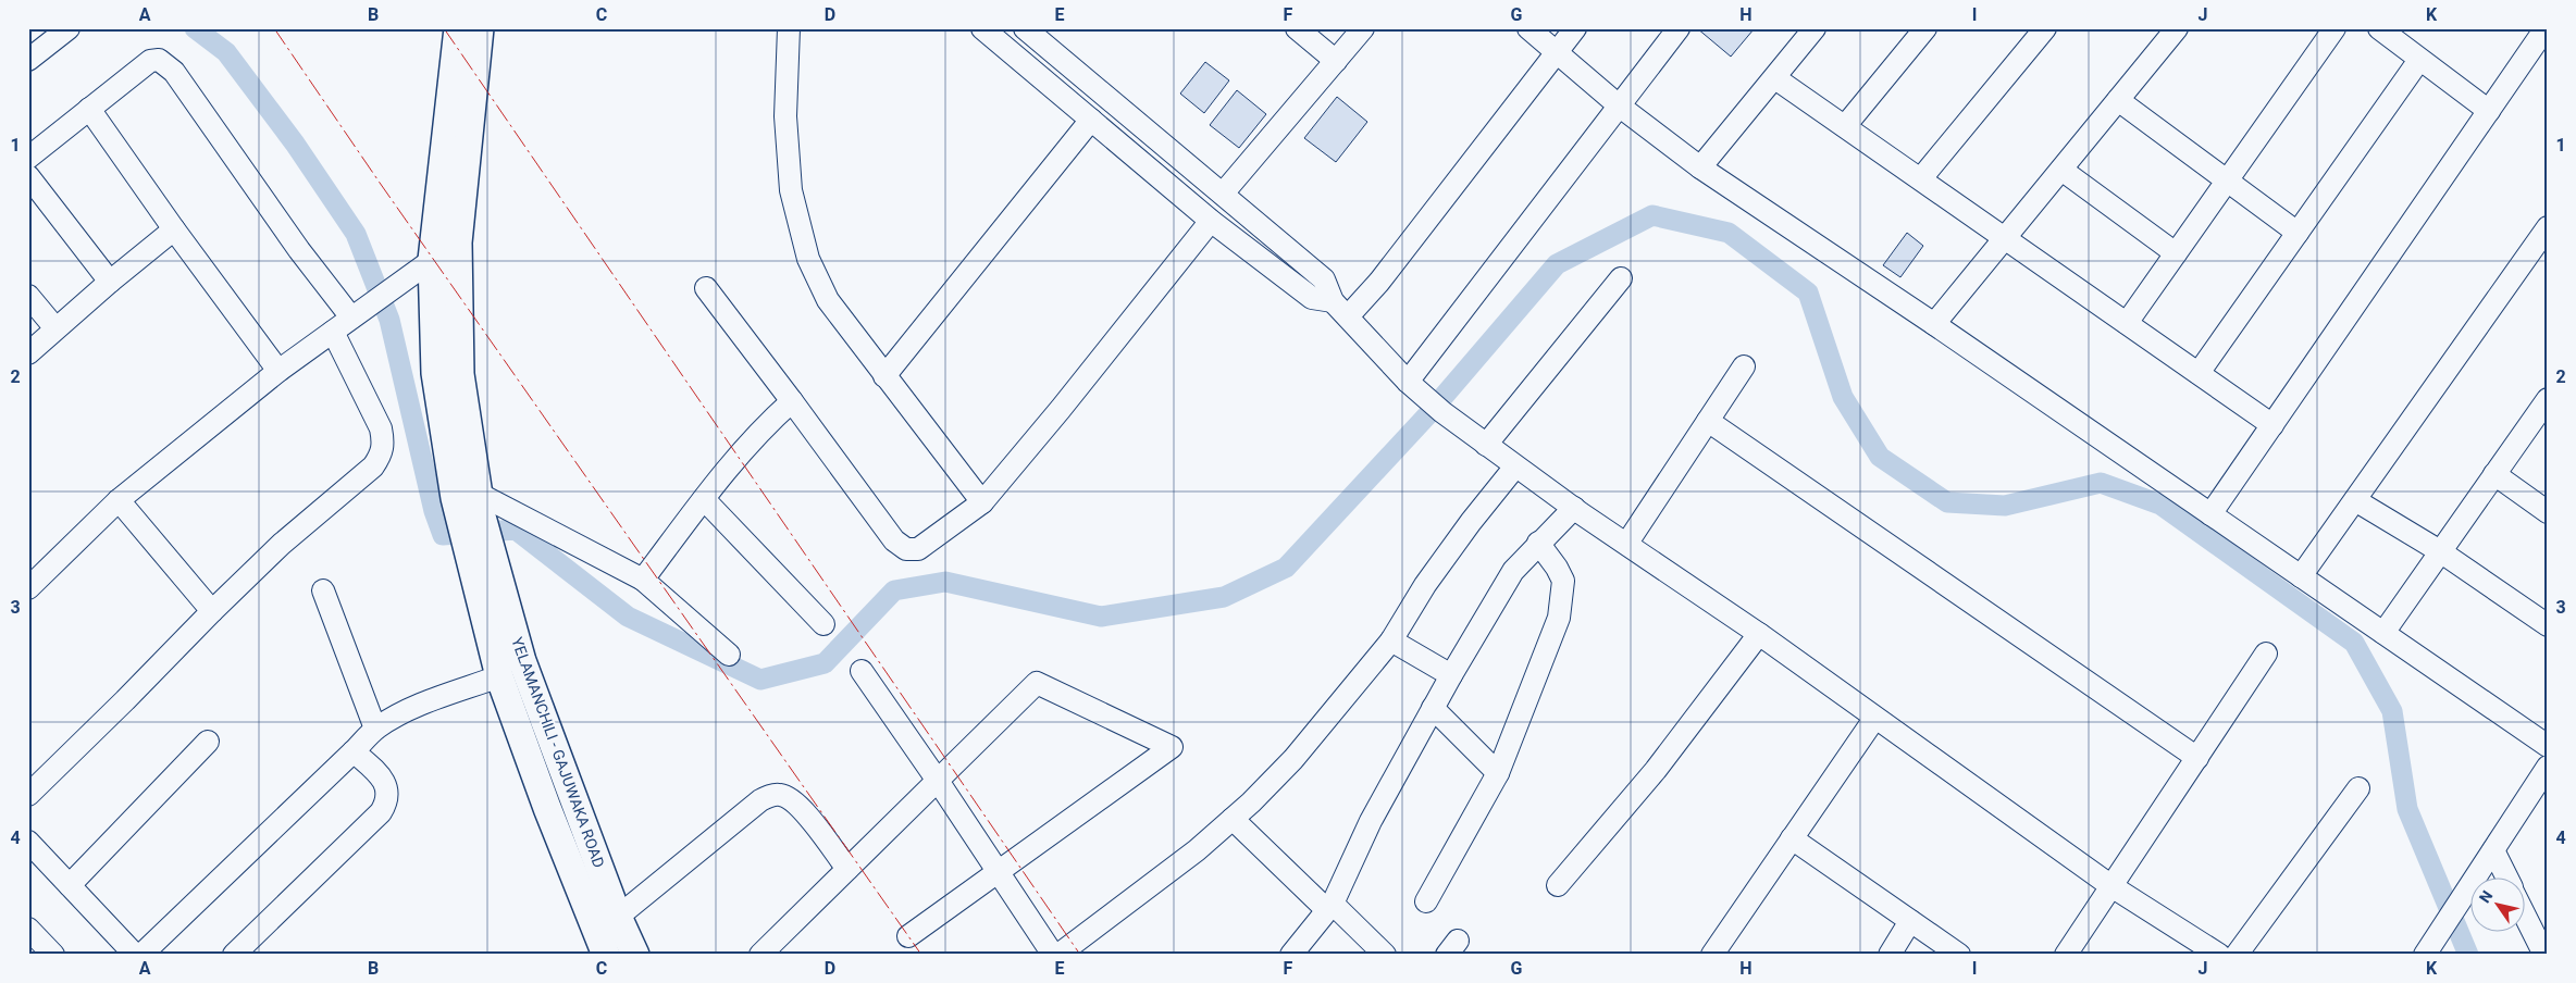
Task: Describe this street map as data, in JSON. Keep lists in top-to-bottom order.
{
  "streets": {
    "main road": ["YELAMANCHILI - GAJUWAKA ROAD"]
  },
  "north": "top left",
  "grid": {
    "columns": [
      "A",
      "B",
      "C",
      "D",
      "E",
      "F",
      "G",
      "H",
      "I",
      "J",
      "K"
    ],
    "rows": [
      "1",
      "2",
      "3",
      "4"
    ]
  }
}
